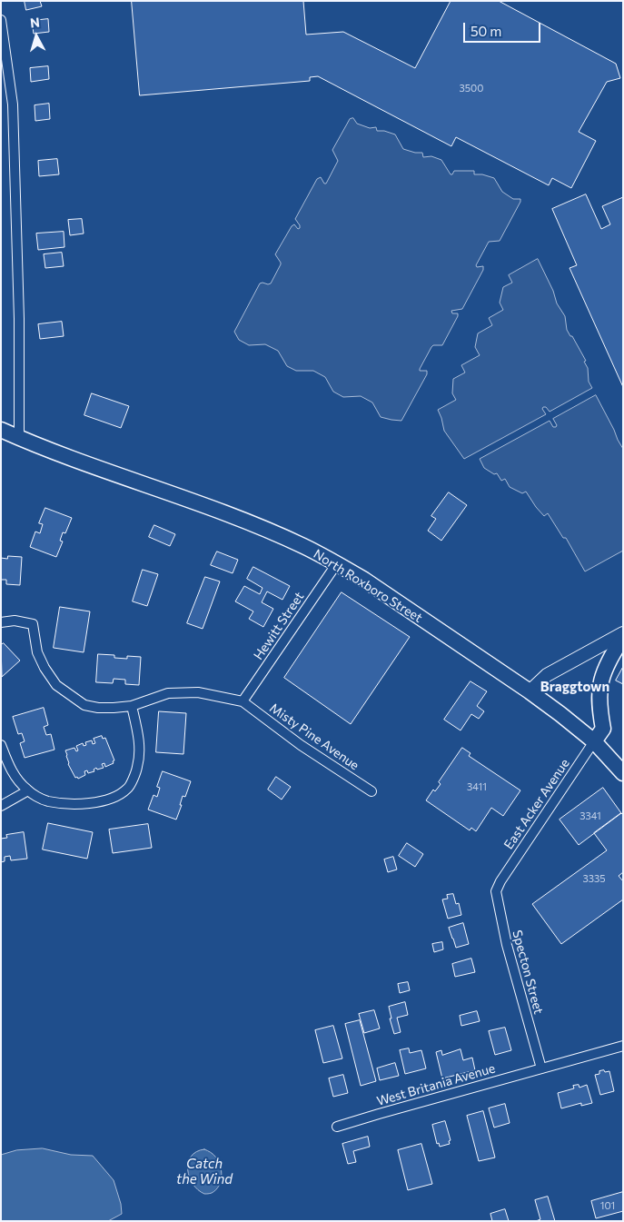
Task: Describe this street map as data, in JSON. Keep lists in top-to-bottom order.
{
  "streets": {
    "main road": ["North Roxboro Street"],
    "street": [
      "Hewitt Street",
      "Misty Pine Avenue",
      "East Acker Avenue",
      "Specton Street",
      "West Britania Avenue"
    ]
  },
  "crossings": [
    ["North Roxboro Street", "Hewitt Street"],
    ["North Roxboro Street", "East Acker Avenue"],
    ["Hewitt Street", "Misty Pine Avenue"],
    ["East Acker Avenue", "Specton Street"],
    ["Specton Street", "West Britania Avenue"]
  ],
  "districts": ["Braggtown"],
  "water": ["Catch the Wind"],
  "house_numbers": [
    "3500",
    "3411",
    "3341",
    "3335",
    "101"
  ],
  "scale_bar": "50 m",
  "north": "top"
}
